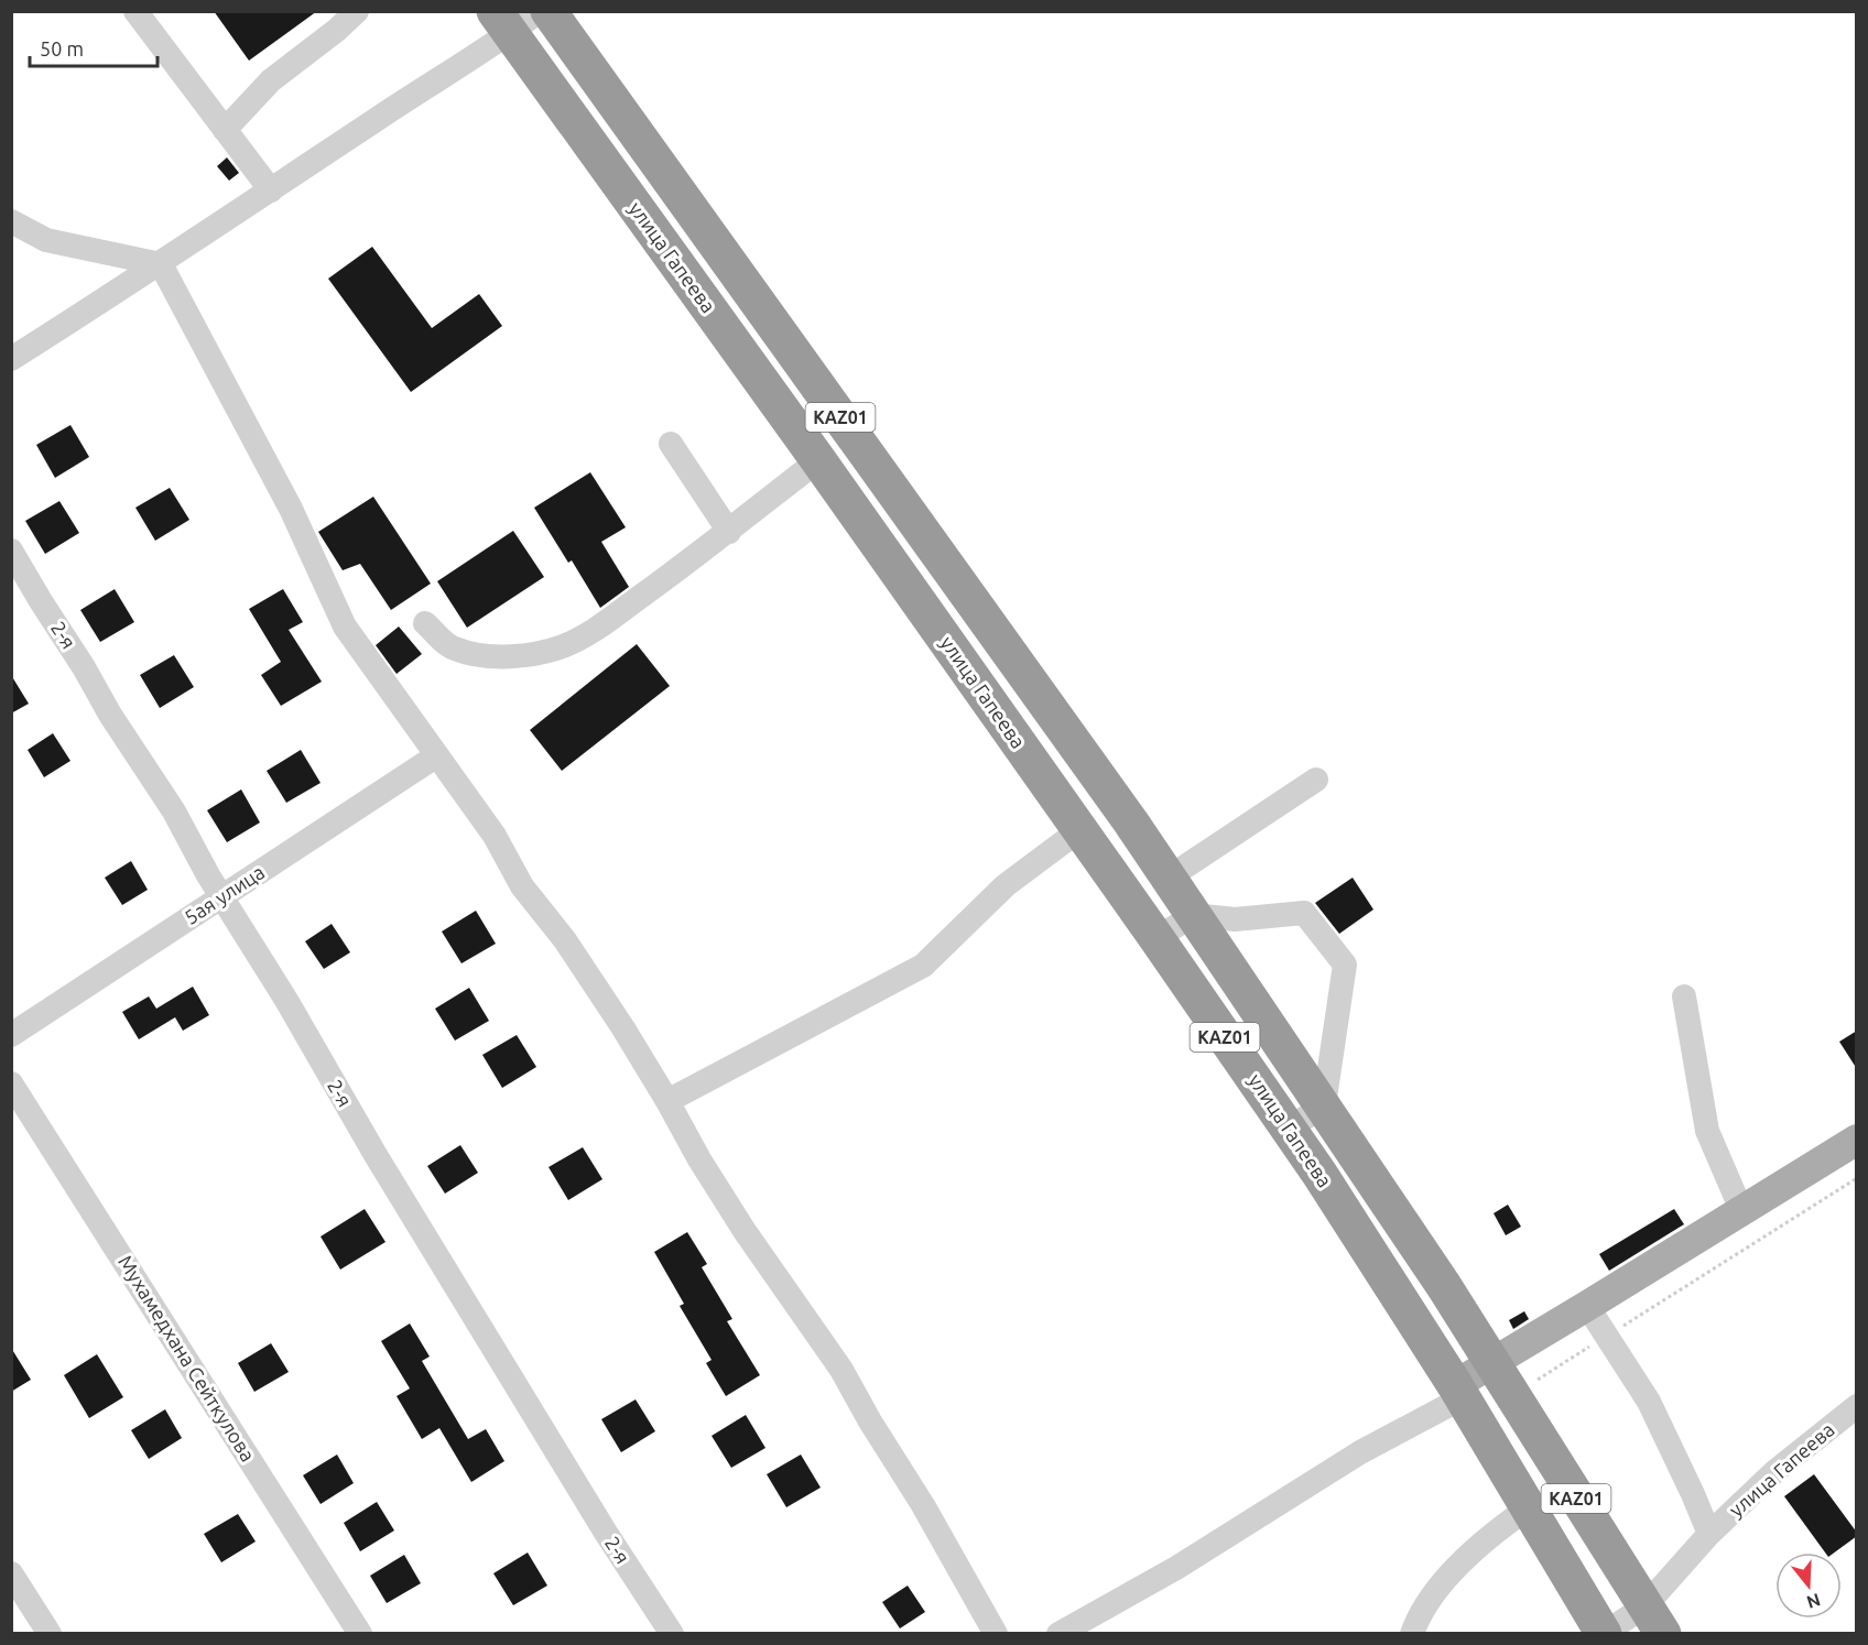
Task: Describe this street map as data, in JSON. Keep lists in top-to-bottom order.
{
  "streets": {
    "highway": ["улица Гапеева", "KАZ01"],
    "street": ["2-я", "5ая улица", "Мухамедхана Сейткулова"]
  },
  "crossings": [
    ["улица Гапеева", "KАZ01"],
    ["2-я", "5ая улица"]
  ],
  "scale_bar": "50 m",
  "north": "bottom"
}
